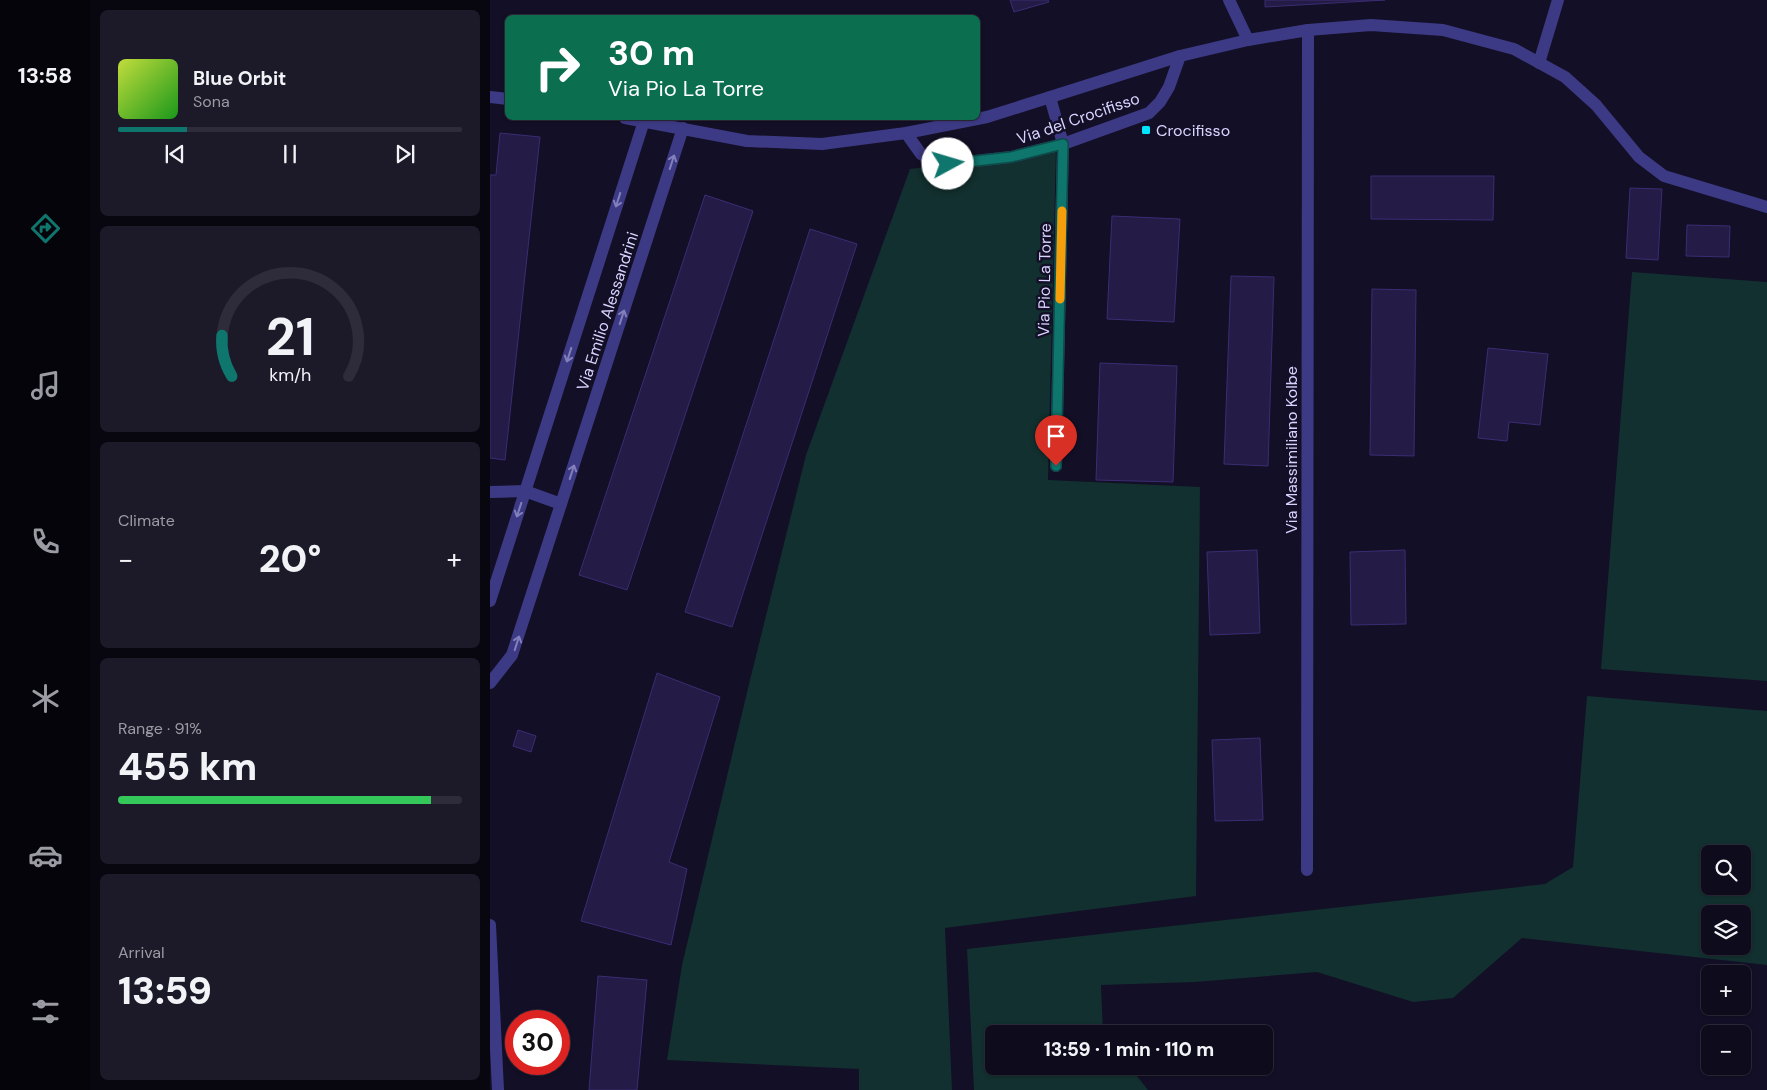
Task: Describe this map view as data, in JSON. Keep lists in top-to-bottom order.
{
  "streets": {
    "street": [
      "Via del Crocifisso",
      "Via Pio La Torre",
      "Via Emilio Alessandrini",
      "Via Massimiliano Kolbe"
    ]
  },
  "crossings": [
    ["Via del Crocifisso", "Via Pio La Torre"],
    ["Via del Crocifisso", "Via Emilio Alessandrini"],
    ["Via del Crocifisso", "Via Massimiliano Kolbe"]
  ],
  "places": {
    "transit": ["Crocifisso"]
  },
  "page": {
    "tabs": "13:58",
    "turn": ["30 m", "Via Pio La Torre"],
    "song": ["Blue Orbit", "Sona"],
    "tile": [
      "Climate",
      ["Range · 91%", "455 km"],
      ["Arrival", "13:59"]
    ],
    "heat": ["−", "20°", "+"],
    "map_buttons": ["+", "−"],
    "limit": "30",
    "trip": "13:59 · 1 min · 110 m",
    "gauge": ["21", "km/h"]
  }
}
